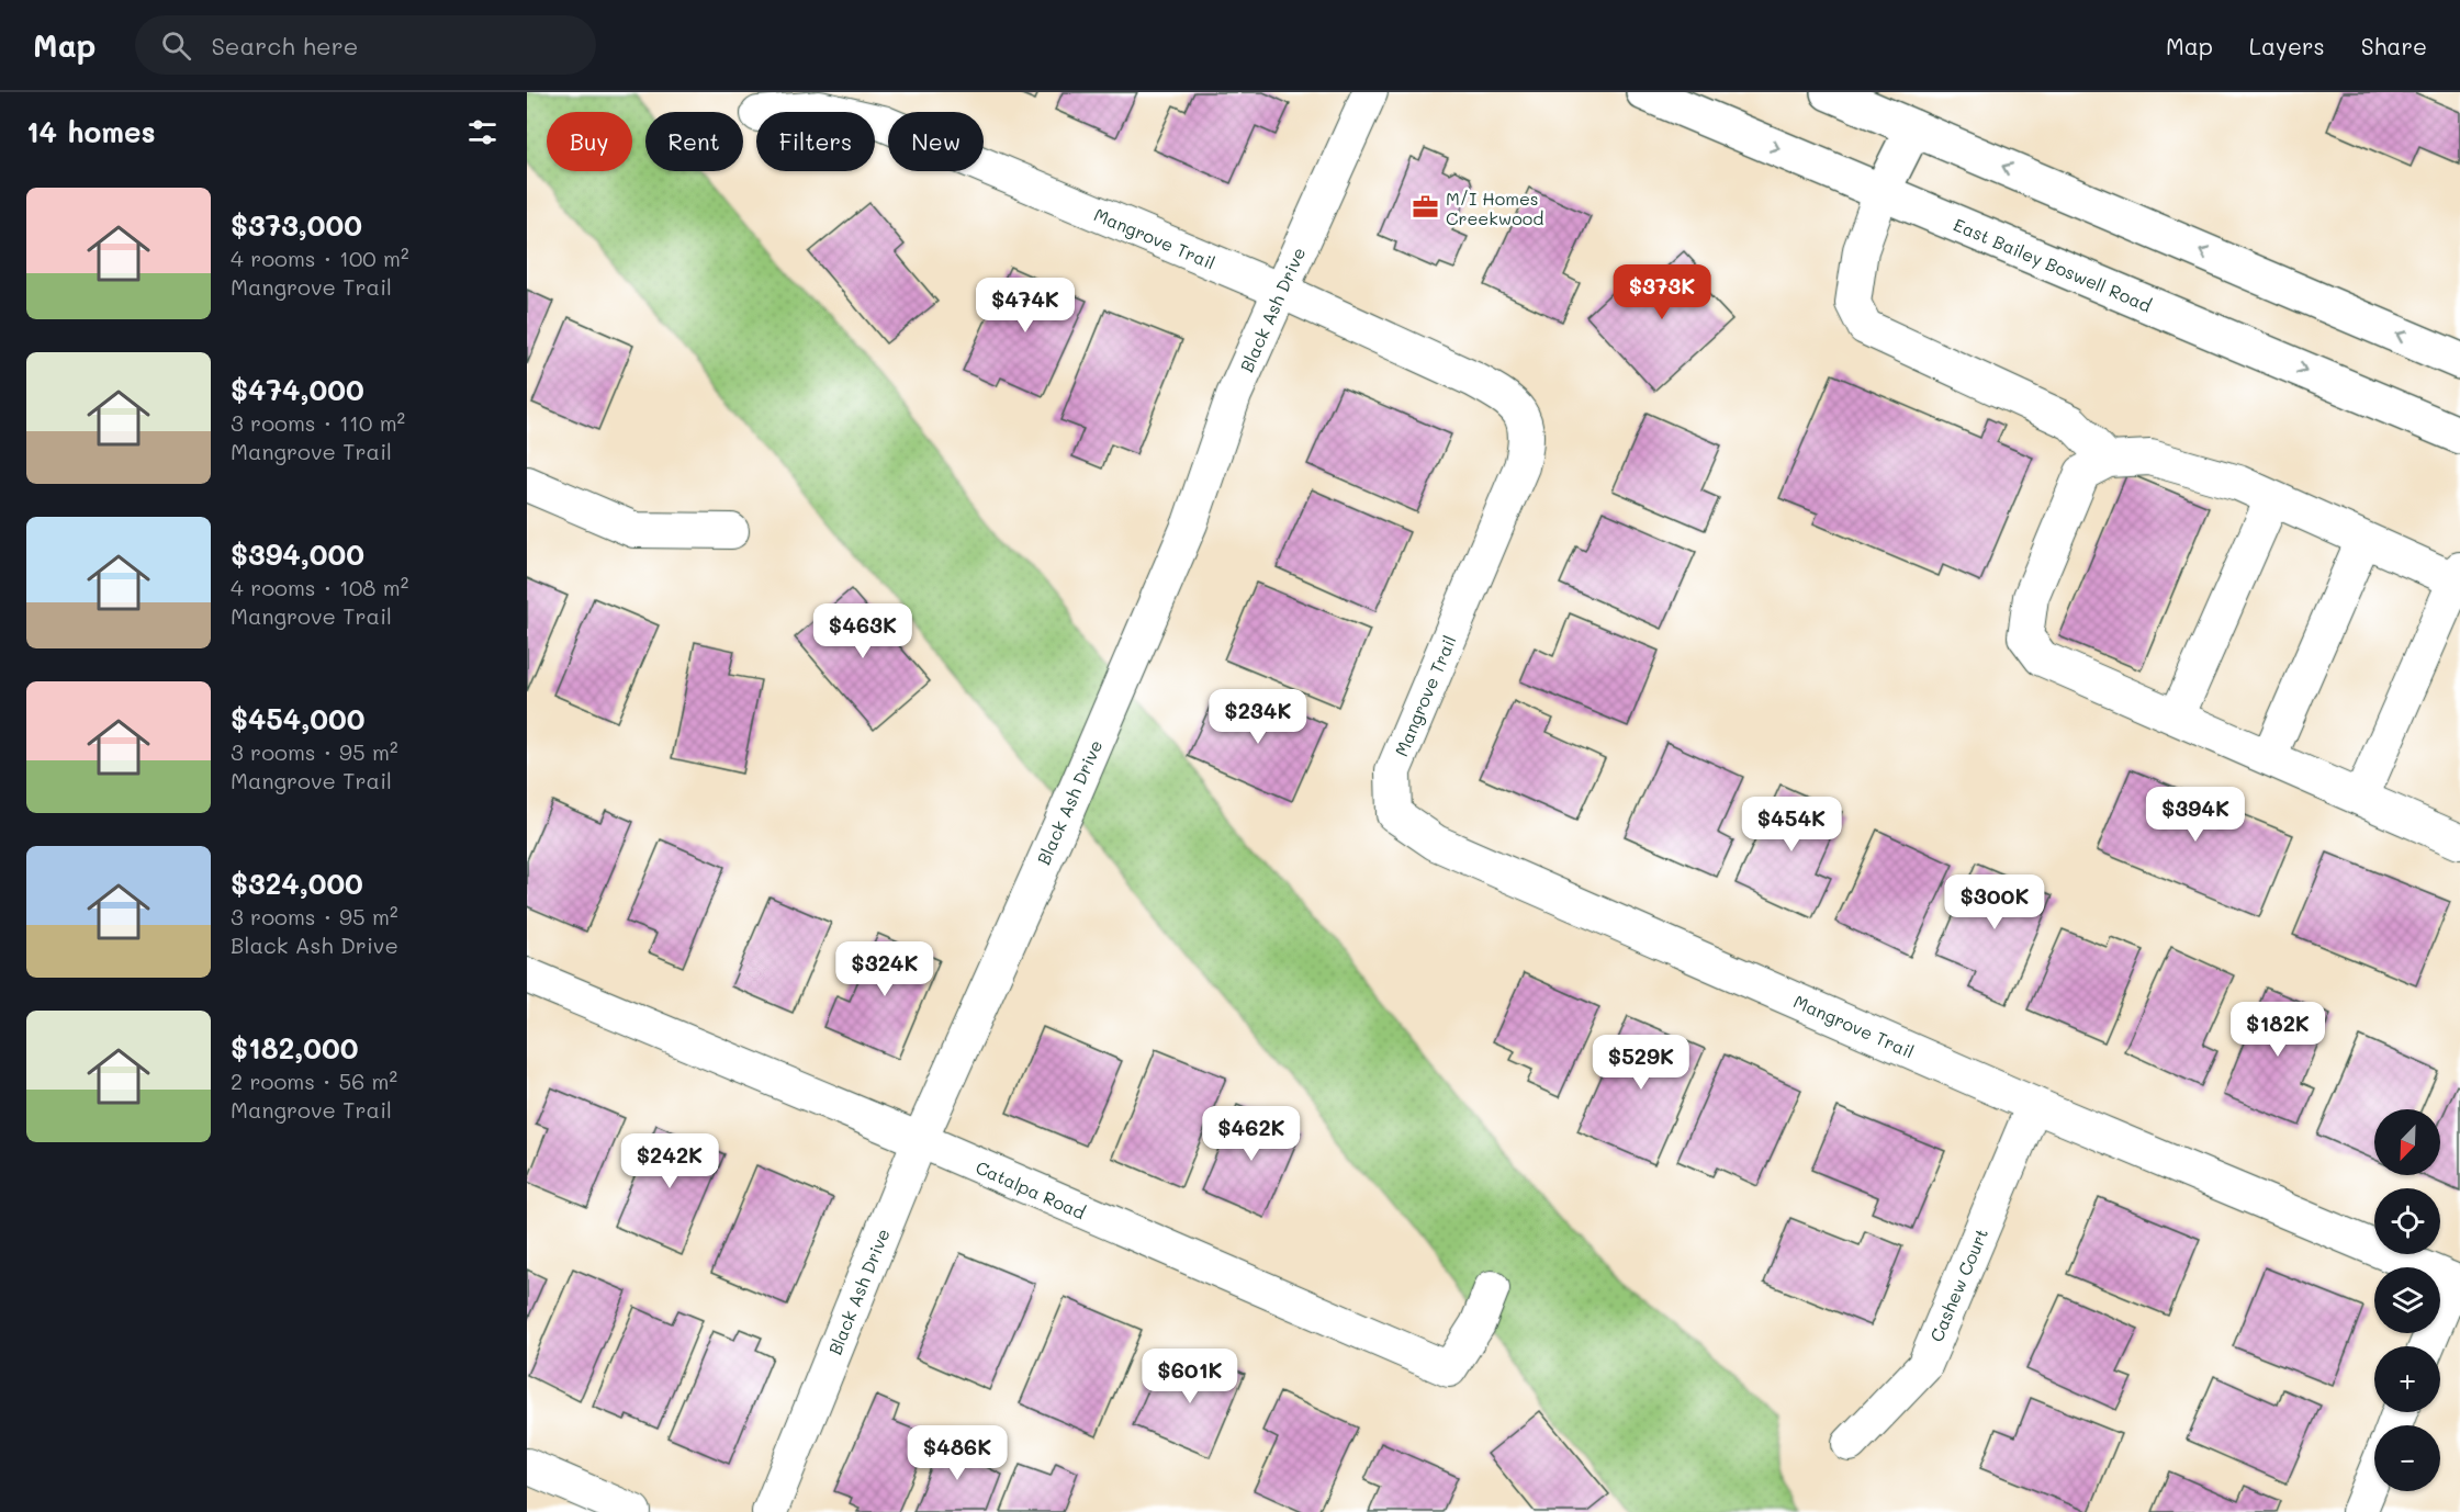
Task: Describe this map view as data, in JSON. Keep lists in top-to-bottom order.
{
  "streets": {
    "main road": ["East Bailey Boswell Road"],
    "street": [
      "Mangrove Trail",
      "Black Ash Drive",
      "Catalpa Road",
      "Cashew Court"
    ]
  },
  "crossings": [
    ["Mangrove Trail", "Black Ash Drive"],
    ["Mangrove Trail", "Cashew Court"],
    ["Black Ash Drive", "Catalpa Road"]
  ],
  "places": {
    "office": ["M/I Homes Creekwood"]
  },
  "north": "bottom left",
  "page": {
    "header": "Map",
    "search": "Search here",
    "nav": ["Map", "Layers", "Share"],
    "heading": "14 homes",
    "chip": [
      "Buy",
      "Rent",
      "Filters",
      "New"
    ],
    "list": [
      {
        "name": "$373,000",
        "note": "4 rooms · 100 m² · Mangrove Trail"
      },
      {
        "name": "$474,000",
        "note": "3 rooms · 110 m² · Mangrove Trail"
      },
      {
        "name": "$394,000",
        "note": "4 rooms · 108 m² · Mangrove Trail"
      },
      {
        "name": "$454,000",
        "note": "3 rooms · 95 m² · Mangrove Trail"
      },
      {
        "name": "$324,000",
        "note": "3 rooms · 95 m² · Black Ash Drive"
      },
      {
        "name": "$182,000",
        "note": "2 rooms · 56 m² · Mangrove Trail"
      }
    ],
    "price": [
      "$373K",
      "$474K",
      "$463K",
      "$234K",
      "$394K",
      "$454K",
      "$300K",
      "$324K",
      "$182K",
      "$529K",
      "$462K",
      "$242K",
      "$601K",
      "$486K"
    ],
    "map_buttons": ["+", "−"]
  }
}
